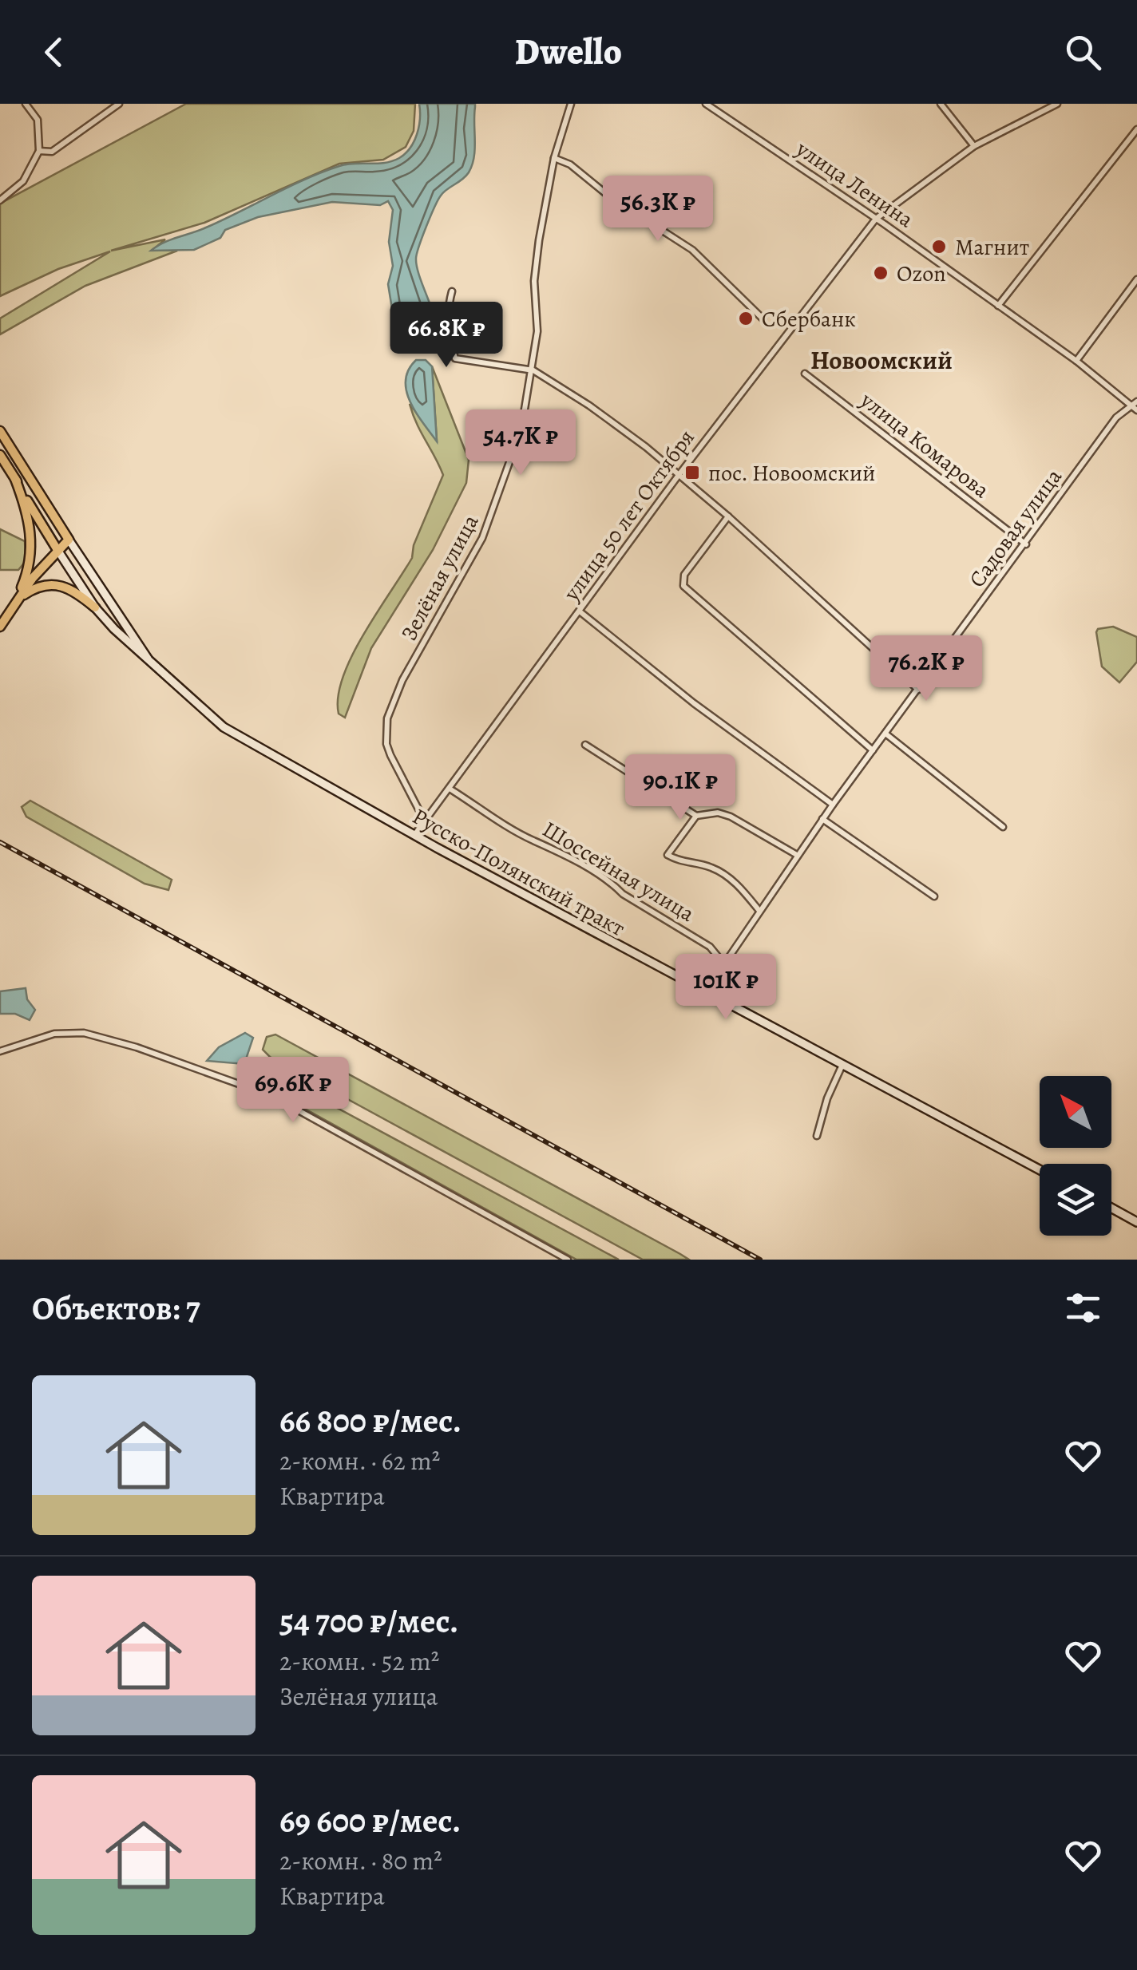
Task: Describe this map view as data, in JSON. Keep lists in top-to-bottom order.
{
  "streets": {
    "main road": ["Русско-Полянский тракт"],
    "street": [
      "улица Ленина",
      "улица Комарова",
      "улица 50 лет Октября",
      "Садовая улица",
      "Зелёная улица",
      "Шоссейная улица"
    ]
  },
  "crossings": [
    ["улица Ленина", "улица 50 лет Октября"],
    ["улица Ленина", "Садовая улица"],
    ["улица Комарова", "Садовая улица"],
    ["улица 50 лет Октября", "Зелёная улица"],
    ["улица 50 лет Октября", "Шоссейная улица"],
    ["улица 50 лет Октября", "Русско-Полянский тракт"],
    ["Садовая улица", "Шоссейная улица"],
    ["Садовая улица", "Русско-Полянский тракт"]
  ],
  "districts": ["Новоомский"],
  "places": {
    "other": ["Магнит", "Ozon", "Сбербанк"],
    "transit": ["пос. Новоомский"]
  },
  "north": "top left",
  "page": {
    "header": "Dwello",
    "price": [
      "56.3K ₽",
      "66.8K ₽",
      "54.7K ₽",
      "76.2K ₽",
      "90.1K ₽",
      "101K ₽",
      "69.6K ₽"
    ],
    "heading": "Объектов: 7",
    "list": [
      {
        "name": "66 800 ₽/мес.",
        "note": "2-комн. · 62 m² · Квартира"
      },
      {
        "name": "54 700 ₽/мес.",
        "note": "2-комн. · 52 m² · Зелёная улица"
      },
      {
        "name": "69 600 ₽/мес.",
        "note": "2-комн. · 80 m² · Квартира"
      }
    ]
  }
}
